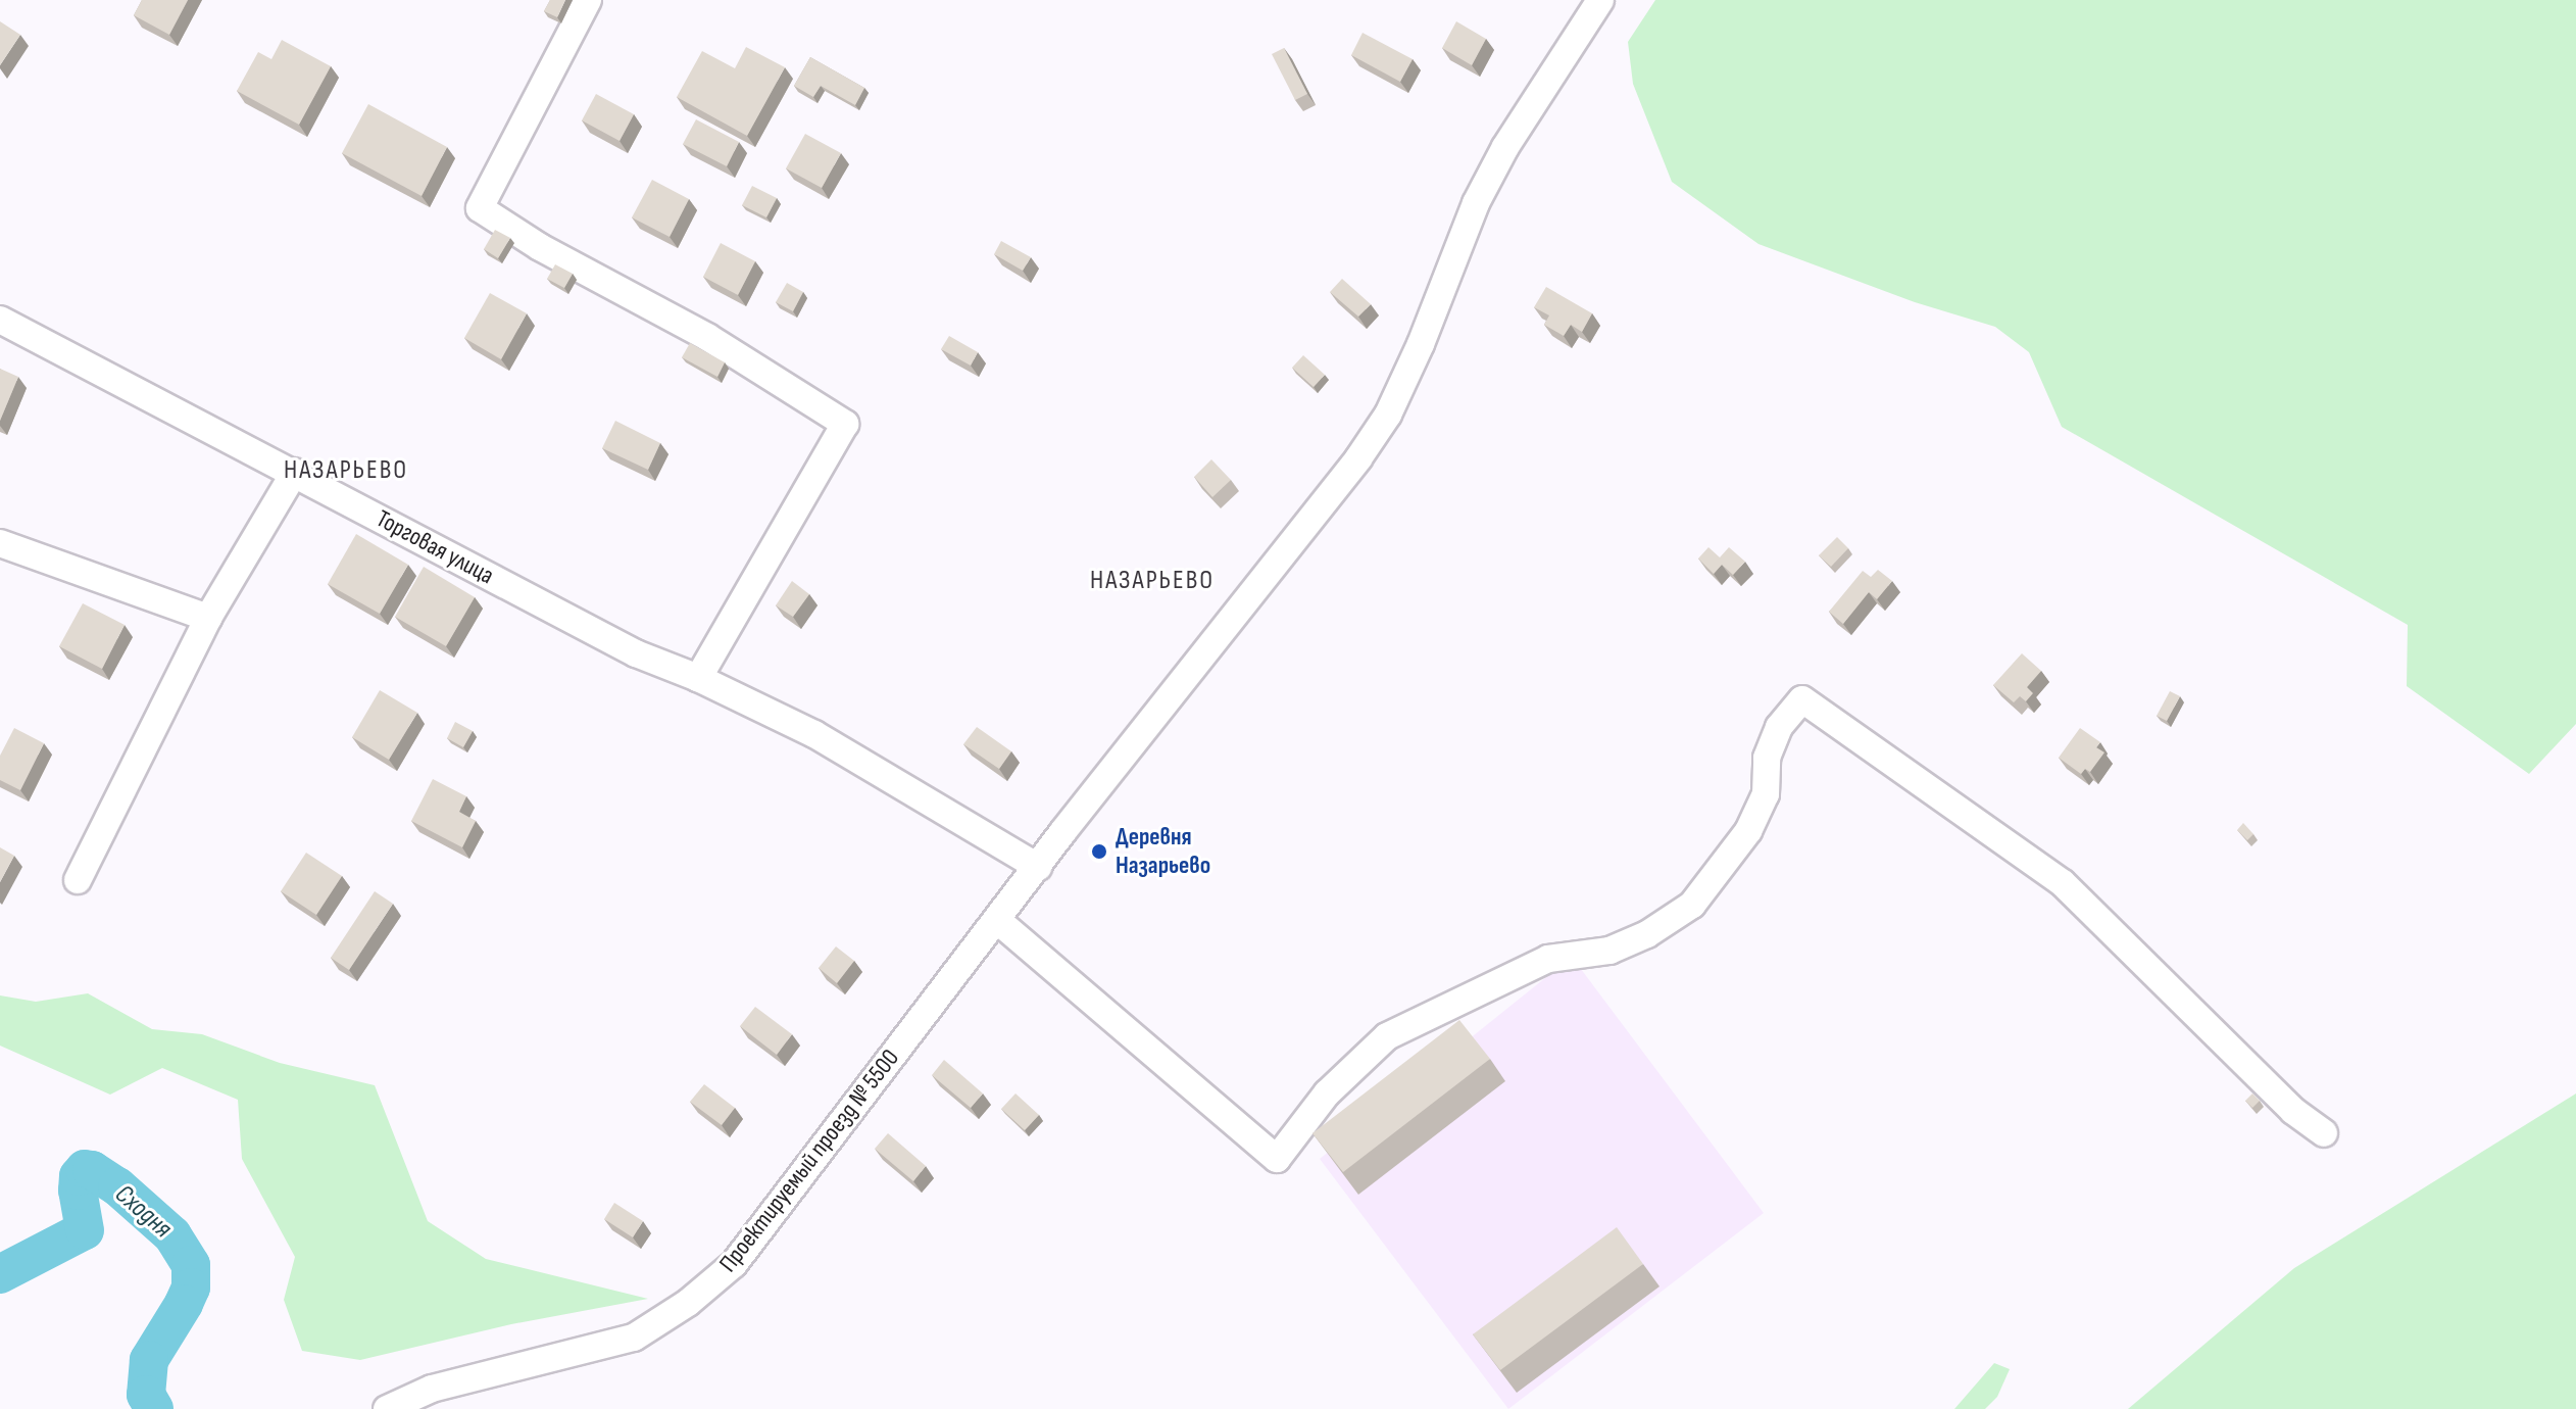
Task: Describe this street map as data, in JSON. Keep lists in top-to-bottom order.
{
  "streets": {
    "street": ["Торговая улица", "Проектируемый проезд № 5500"]
  },
  "crossings": [
    ["Торговая улица", "Проектируемый проезд № 5500"]
  ],
  "districts": ["НАЗАРЬЕВО", "НАЗАРЬЕВО"],
  "water": ["Сходня"],
  "places": ["Деревня Назарьево"]
}
